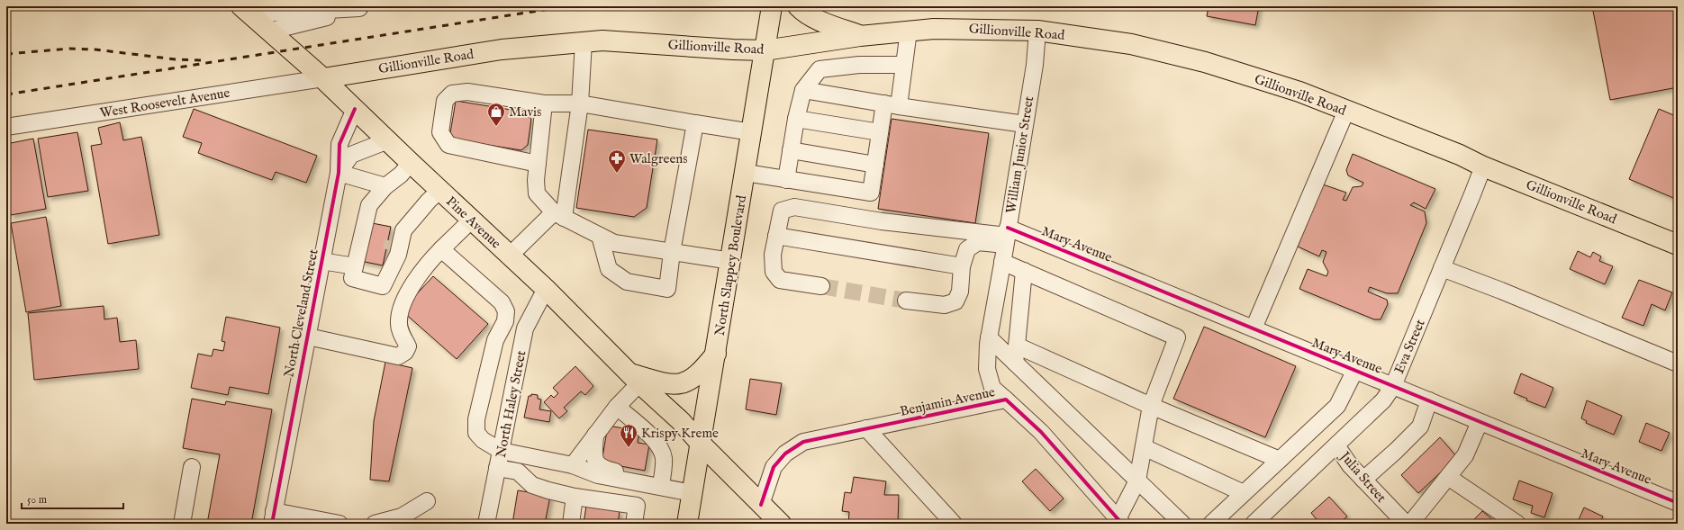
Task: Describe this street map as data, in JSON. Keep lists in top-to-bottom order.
{
  "streets": {
    "main road": ["Gillionville Road", "Pine Avenue", "North Slappey Boulevard"],
    "street": [
      "West Roosevelt Avenue",
      "William Junior Street",
      "Mary Avenue",
      "North Cleveland Street",
      "Eva Street",
      "Benjamin Avenue",
      "North Haley Street",
      "Julia Street"
    ]
  },
  "crossings": [
    ["Gillionville Road", "West Roosevelt Avenue"],
    ["Gillionville Road", "William Junior Street"],
    ["Gillionville Road", "Pine Avenue"],
    ["Gillionville Road", "North Slappey Boulevard"],
    ["Gillionville Road", "Eva Street"],
    ["West Roosevelt Avenue", "Pine Avenue"],
    ["William Junior Street", "Mary Avenue"],
    ["William Junior Street", "Benjamin Avenue"],
    ["Pine Avenue", "North Slappey Boulevard"],
    ["Pine Avenue", "North Cleveland Street"],
    ["Pine Avenue", "Benjamin Avenue"],
    ["Pine Avenue", "North Haley Street"],
    ["Mary Avenue", "Eva Street"],
    ["Eva Street", "Julia Street"]
  ],
  "places": {
    "shop": ["Mavis"],
    "pharmacy": ["Walgreens"],
    "restaurant": ["Krispy Kreme"]
  },
  "scale_bar": "50 m"
}
